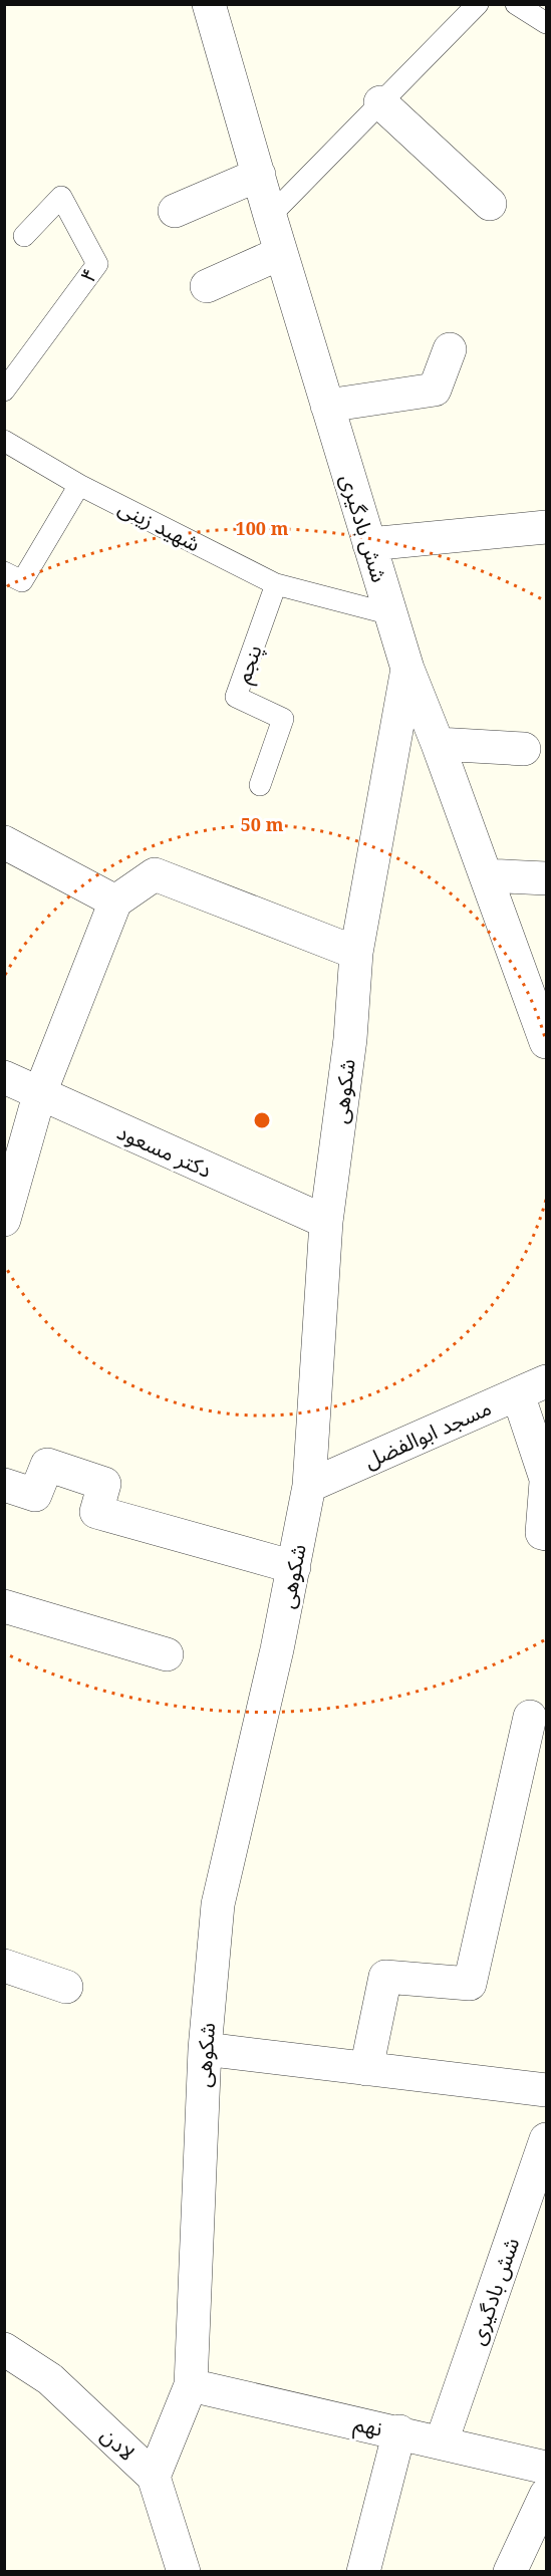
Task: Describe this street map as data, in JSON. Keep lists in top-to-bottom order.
{
  "streets": {
    "street": [
      "شش بادگیری",
      "شکوهی",
      "دکتر مسعود",
      "مسجد ابوالفضل",
      "نهم",
      "لادن"
    ],
    "lane": ["۴", "شهید زینی", "پنجم"]
  },
  "crossings": [
    ["شهید زینی", "شش بادگیری"],
    ["شهید زینی", "پنجم"],
    ["شش بادگیری", "شکوهی"],
    ["شش بادگیری", "نهم"],
    ["شکوهی", "دکتر مسعود"],
    ["شکوهی", "مسجد ابوالفضل"],
    ["شکوهی", "نهم"],
    ["شکوهی", "لادن"]
  ],
  "rings": ["100 m", "50 m"]
}
